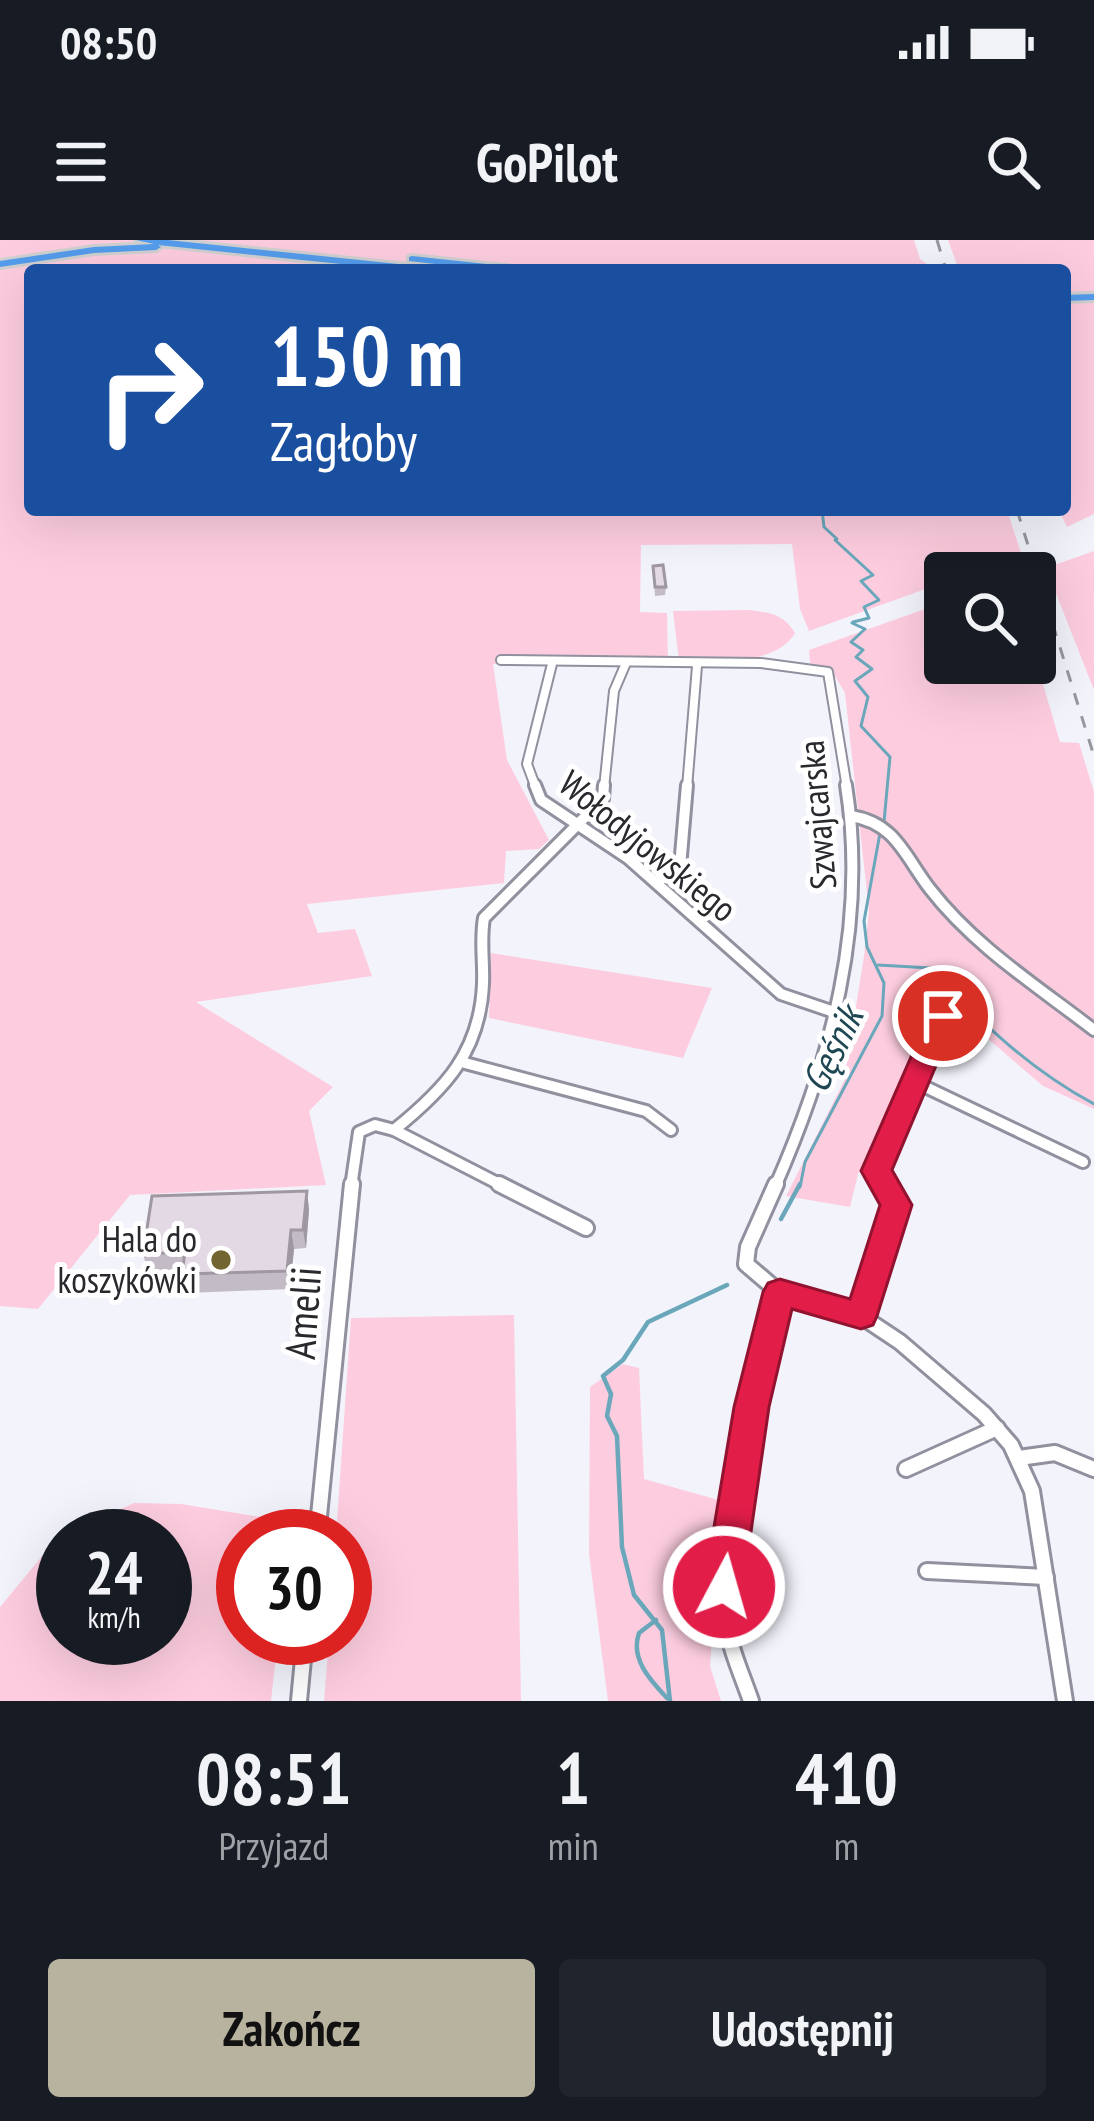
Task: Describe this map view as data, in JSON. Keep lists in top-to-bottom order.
{
  "streets": {
    "street": ["Szwajcarska", "Wołodyjowskiego", "Amelii"]
  },
  "crossings": [
    ["Szwajcarska", "Wołodyjowskiego"]
  ],
  "water": ["Gęśnik"],
  "places": ["Hala do koszykówki"],
  "page": {
    "status": "08:50",
    "header": "GoPilot",
    "turn": ["150 m", "Zagłoby"],
    "speed": "24 km/h",
    "limit": "30",
    "eta": [
      "08:51",
      "Przyjazd",
      "1",
      "min",
      "410",
      "m"
    ],
    "buttons": ["Zakończ", "Udostępnij"]
  }
}
